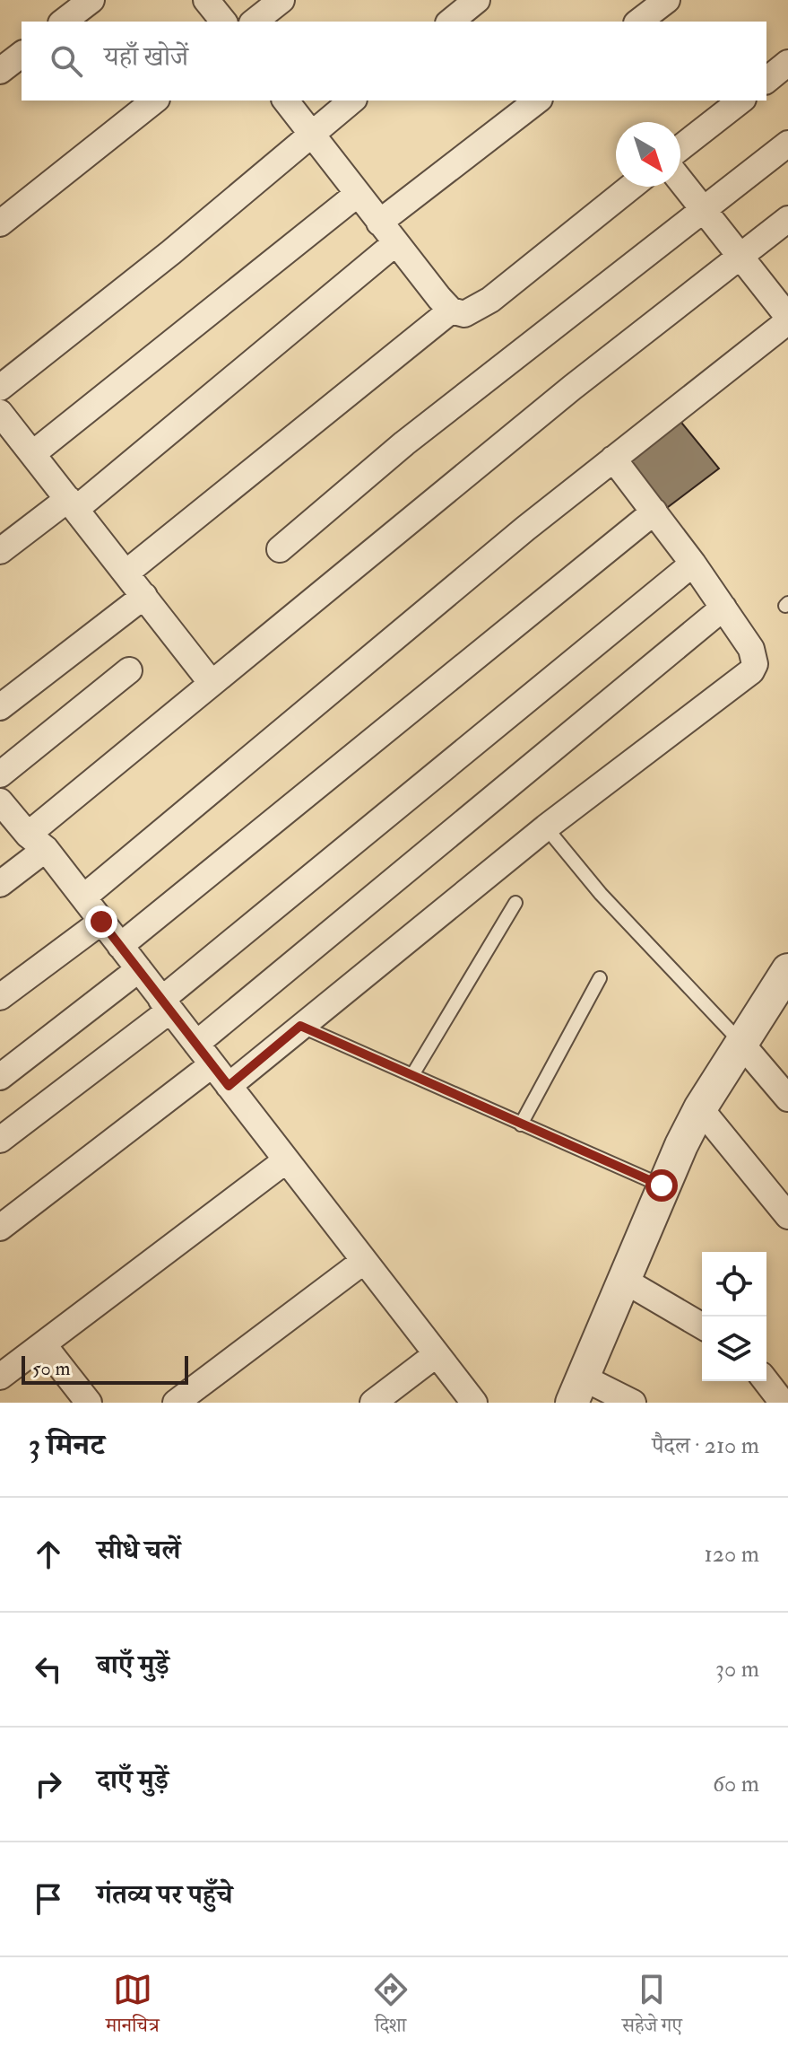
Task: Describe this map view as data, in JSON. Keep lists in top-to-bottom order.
{
  "scale_bar": "50 m",
  "north": "bottom right",
  "page": {
    "search": "यहाँ खोजें",
    "scale": "50 m",
    "heading": ["3 मिनट", "पैदल · 210 m"],
    "list": [
      ["सीधे चलें", "120 m"],
      ["बाएँ मुड़ें", "30 m"],
      ["दाएँ मुड़ें", "60 m"],
      "गंतव्य पर पहुँचे"
    ],
    "nav": ["मानचित्र", "दिशा", "सहेजे गए"]
  }
}
